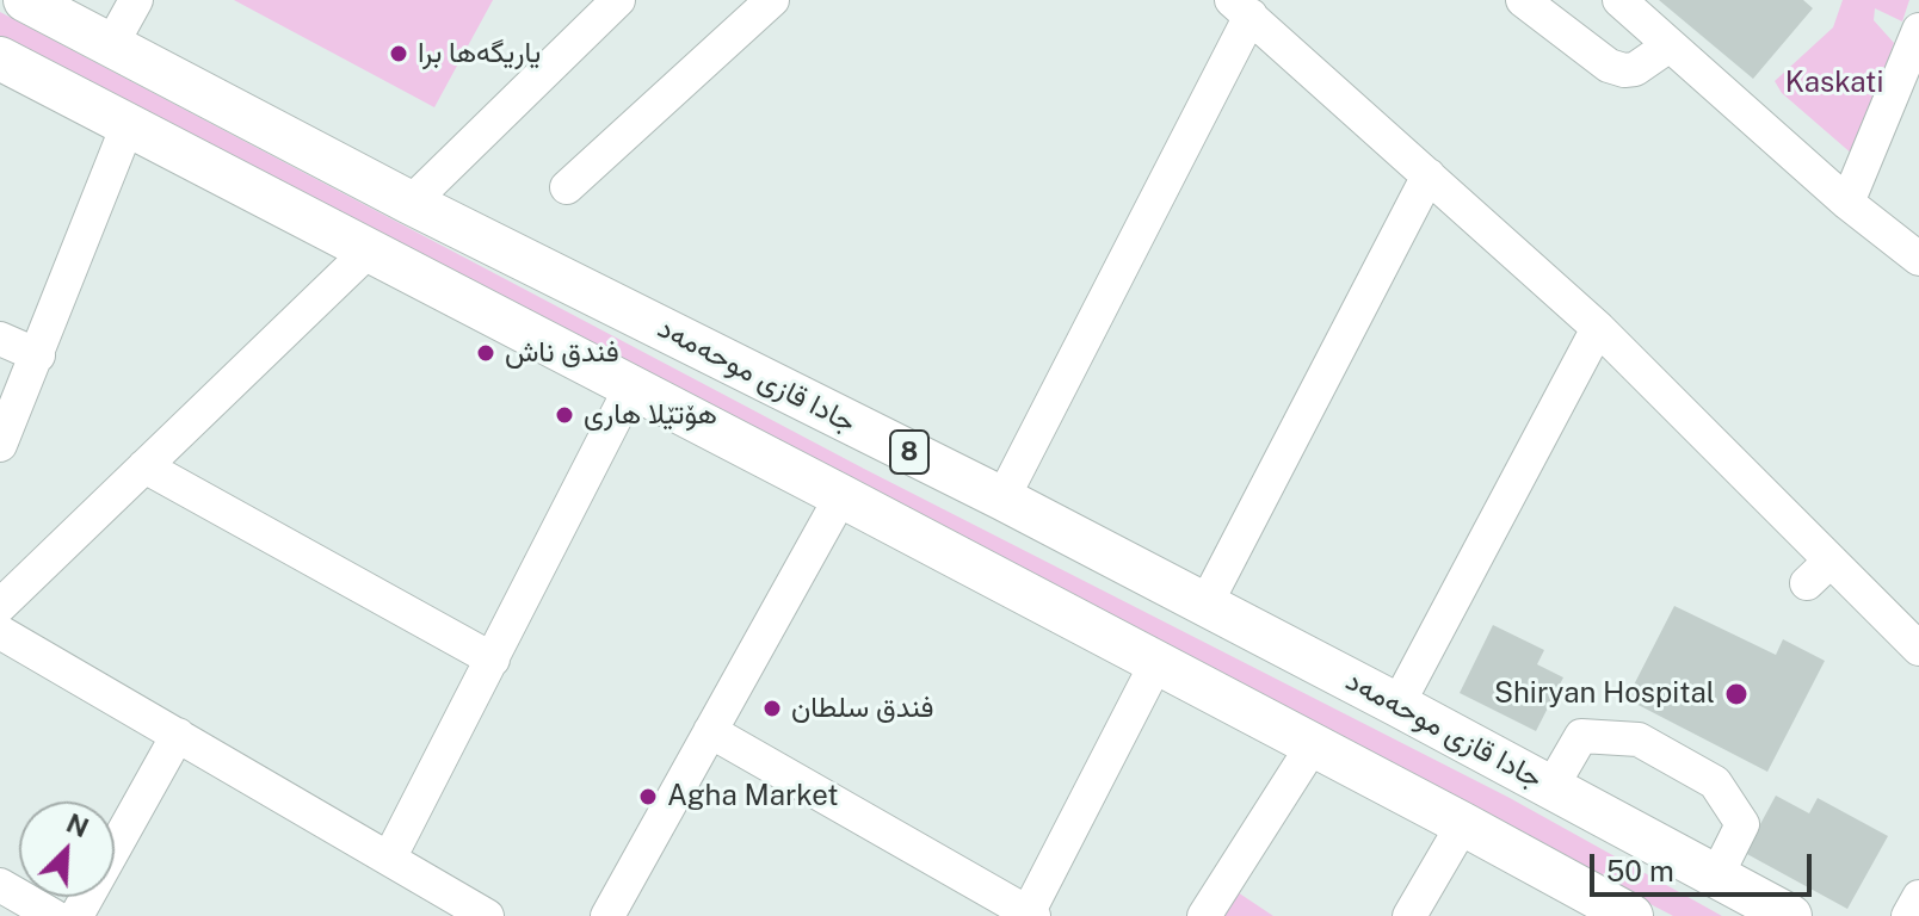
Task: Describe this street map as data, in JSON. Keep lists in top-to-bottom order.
{
  "streets": {
    "main road": ["جادا قازی موحەمەد", "8"]
  },
  "parks": ["Kaskati"],
  "places": [
    "یاریگەها برا",
    "فندق ناش",
    "هۆتێلا هاری",
    "Shiryan Hospital",
    "فندق سلطان",
    "Agha Market"
  ],
  "scale_bar": "50 m",
  "north": "top right"
}
